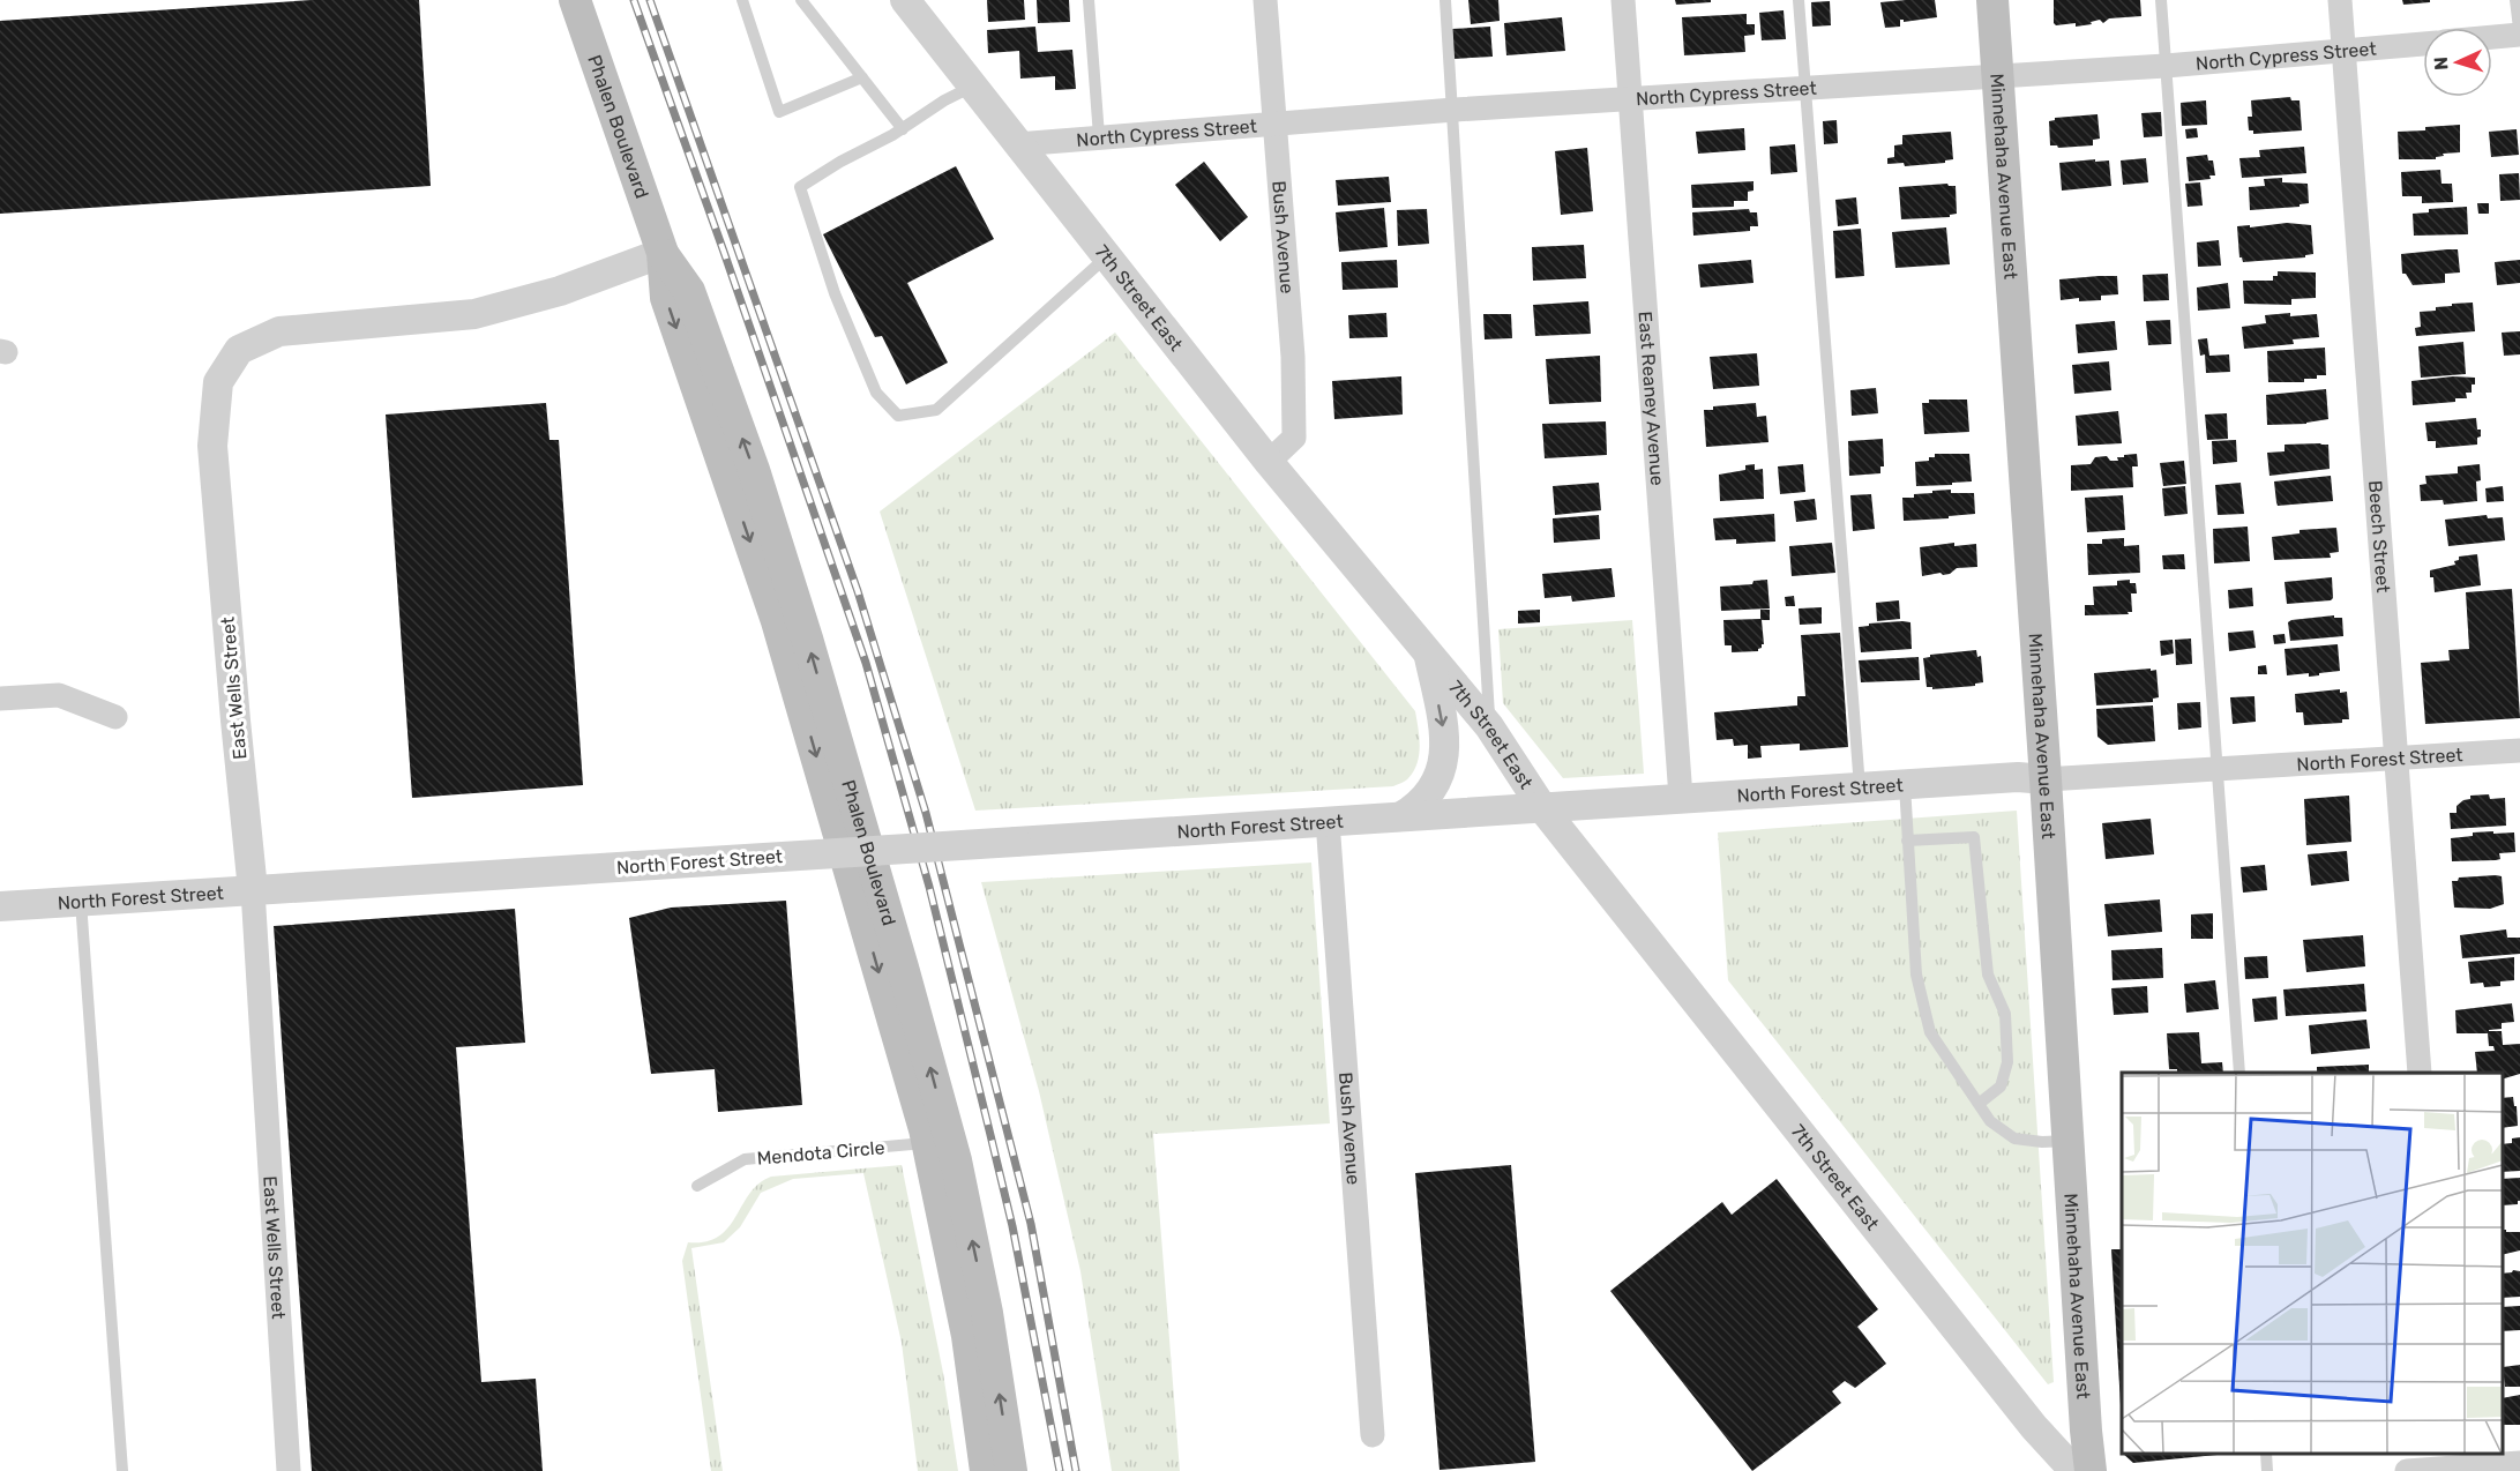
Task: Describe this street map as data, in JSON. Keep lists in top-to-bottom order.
{
  "streets": {
    "main road": ["Phalen Boulevard", "Minnehaha Avenue East"],
    "street": [
      "North Cypress Street",
      "Bush Avenue",
      "7th Street East",
      "East Reaney Avenue",
      "Beech Street",
      "East Wells Street",
      "North Forest Street"
    ],
    "lane": ["Mendota Circle"]
  },
  "crossings": [
    ["North Cypress Street", "Minnehaha Avenue East"],
    ["North Cypress Street", "Bush Avenue"],
    ["North Cypress Street", "7th Street East"],
    ["North Cypress Street", "East Reaney Avenue"],
    ["North Cypress Street", "Beech Street"],
    ["Phalen Boulevard", "East Wells Street"],
    ["Phalen Boulevard", "Mendota Circle"],
    ["Minnehaha Avenue East", "North Forest Street"],
    ["Bush Avenue", "7th Street East"],
    ["Bush Avenue", "North Forest Street"],
    ["7th Street East", "North Forest Street"],
    ["East Reaney Avenue", "North Forest Street"],
    ["Beech Street", "North Forest Street"],
    ["East Wells Street", "North Forest Street"]
  ],
  "north": "left"
}
